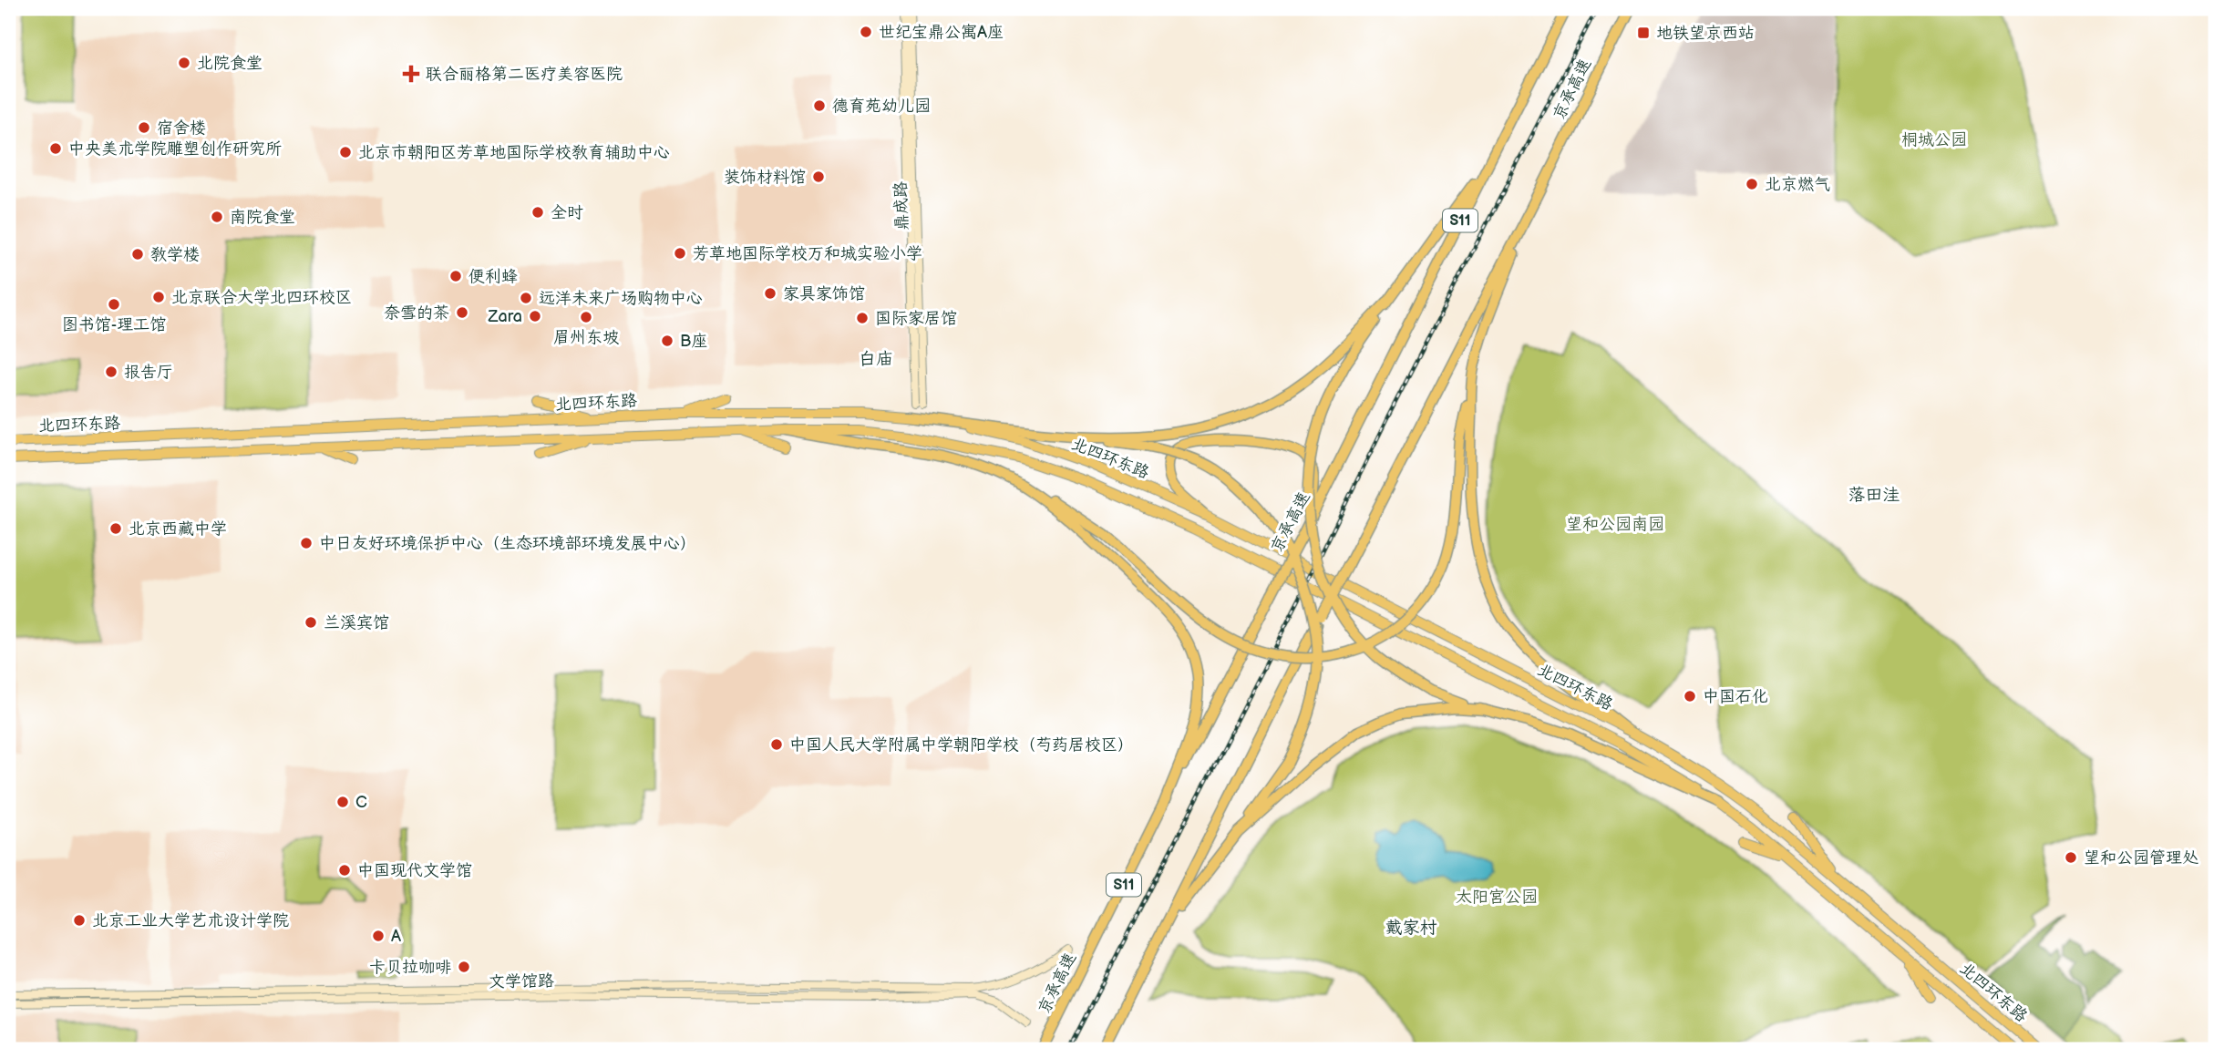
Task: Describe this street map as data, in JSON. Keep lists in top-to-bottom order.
{
  "streets": {
    "highway": ["京承高速", "S11", "北四环东路"],
    "main road": ["鼎成路", "文学馆路"]
  },
  "districts": ["白庙", "落田洼", "戴家村"],
  "parks": ["桐城公园", "望和公园南园", "太阳宫公园"],
  "places": {
    "other": [
      "世纪宝鼎公寓A座",
      "北院食堂",
      "德育苑幼儿园",
      "宿舍楼",
      "中央美术学院雕塑创作研究所",
      "北京市朝阳区芳草地国际学校教育辅助中心",
      "装饰材料馆",
      "北京燃气",
      "全时",
      "南院食堂",
      "芳草地国际学校万和城实验小学",
      "教学楼",
      "便利蜂",
      "家具家饰馆",
      "北京联合大学北四环校区",
      "远洋未来广场购物中心",
      "图书馆-理工馆",
      "奈雪的茶",
      "Zara",
      "眉州东坡",
      "国际家居馆",
      "B座",
      "报告厅",
      "北京西藏中学",
      "中日友好环境保护中心（生态环境部环境发展中心）",
      "兰溪宾馆",
      "中国石化",
      "中国人民大学附属中学朝阳学校（芍药居校区）",
      "C",
      "望和公园管理处",
      "中国现代文学馆",
      "北京工业大学艺术设计学院",
      "A",
      "卡贝拉咖啡"
    ],
    "transit": ["地铁望京西站"],
    "health": ["联合丽格第二医疗美容医院"]
  }
}
